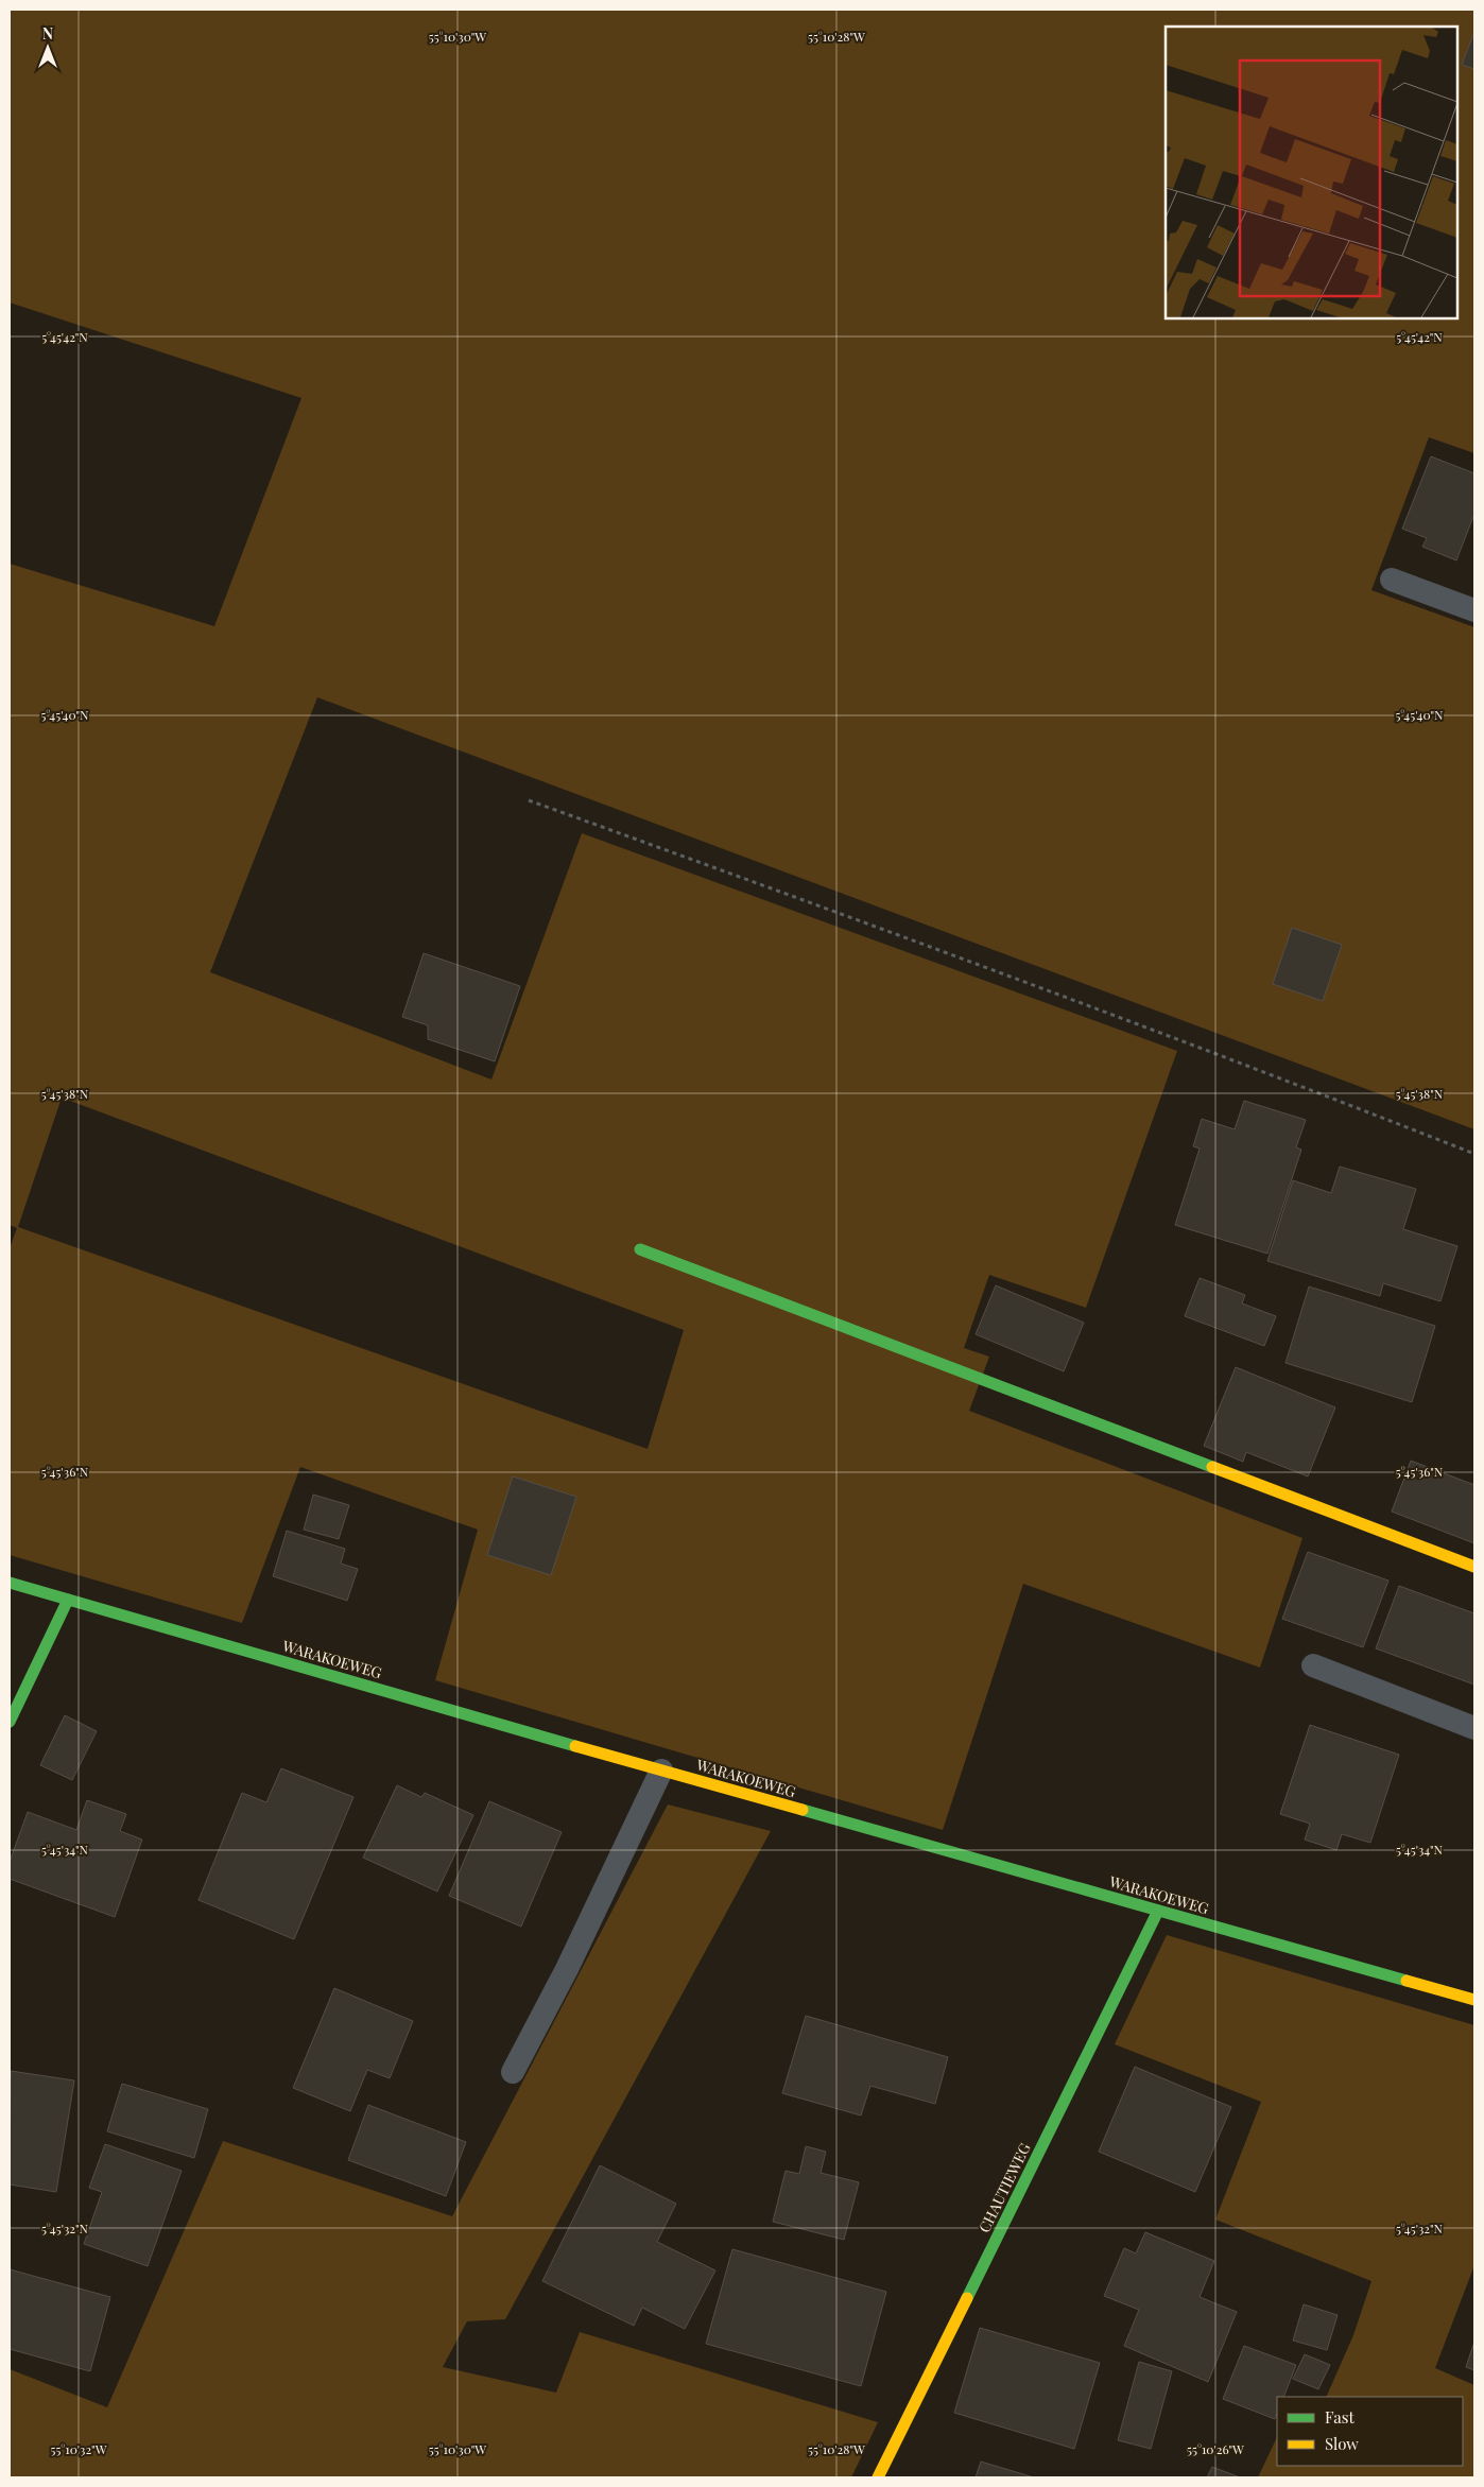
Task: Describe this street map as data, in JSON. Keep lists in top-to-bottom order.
{
  "streets": {
    "street": ["WARAKOEWEG", "CHAUTIEWEG"]
  },
  "crossings": [
    ["WARAKOEWEG", "CHAUTIEWEG"]
  ],
  "legend": ["Fast", "Slow"],
  "north": "top",
  "coordinates": [
    "55°10'30\"W",
    "55°10'28\"W",
    "5°45'42\"N",
    "5°45'40\"N",
    "5°45'38\"N",
    "5°45'36\"N",
    "5°45'34\"N",
    "5°45'32\"N",
    "55°10'32\"W",
    "55°10'26\"W"
  ]
}
